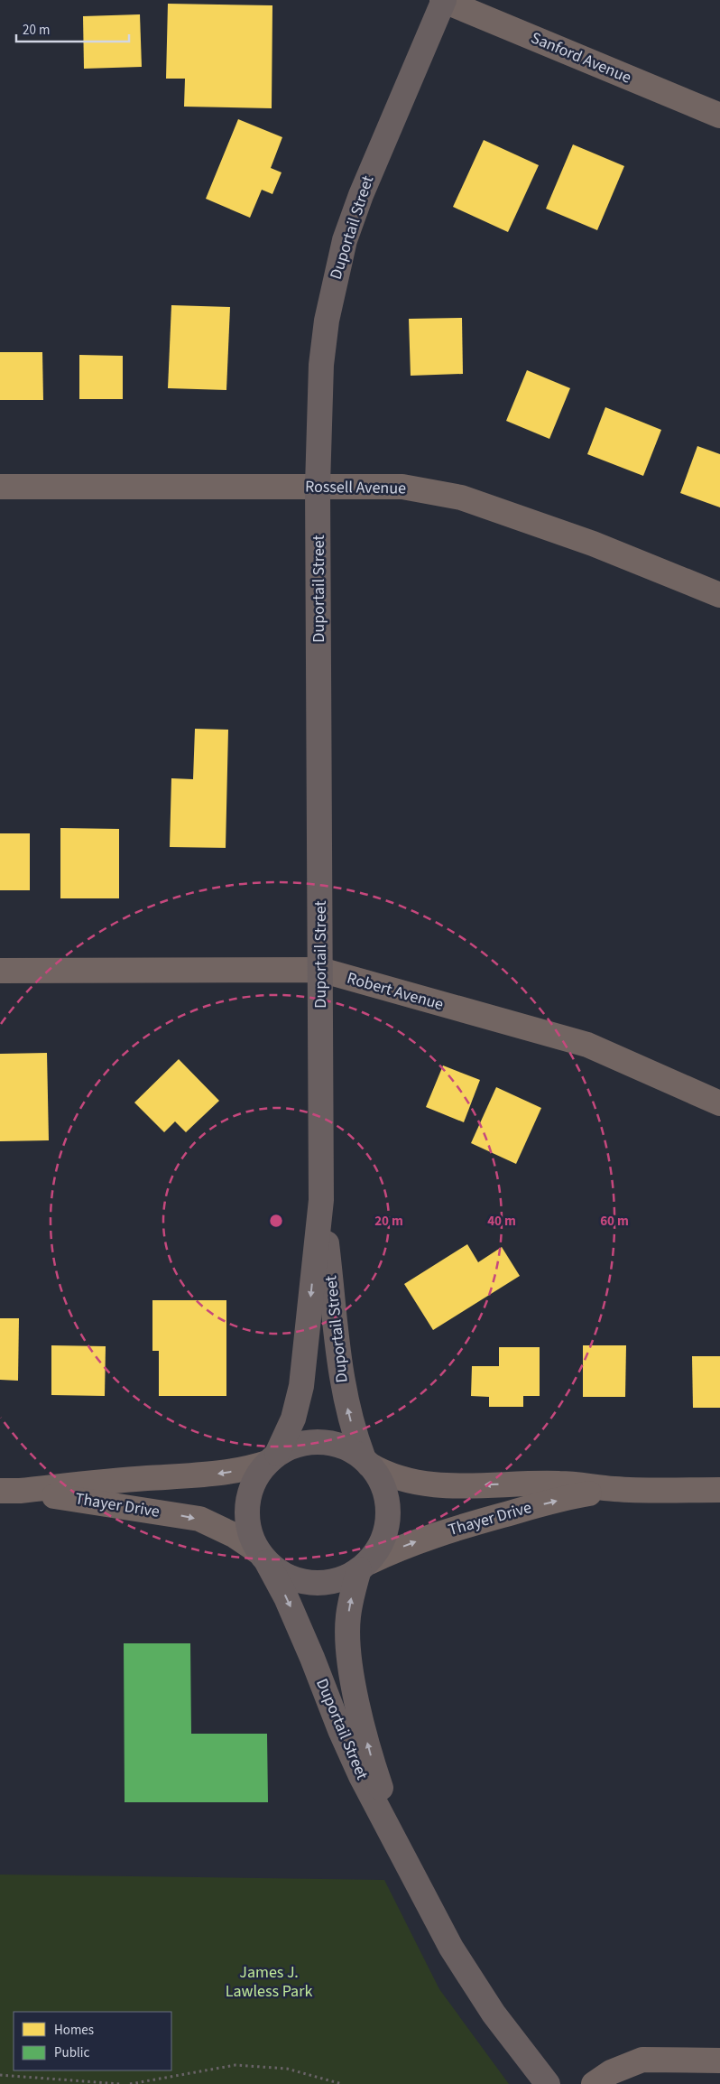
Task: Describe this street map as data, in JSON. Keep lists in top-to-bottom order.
{
  "streets": {
    "main road": ["Duportail Street"],
    "street": [
      "Sanford Avenue",
      "Rossell Avenue",
      "Robert Avenue",
      "Thayer Drive"
    ]
  },
  "crossings": [
    ["Sanford Avenue", "Duportail Street"],
    ["Duportail Street", "Rossell Avenue"],
    ["Duportail Street", "Robert Avenue"],
    ["Duportail Street", "Thayer Drive"]
  ],
  "parks": ["James J. Lawless Park"],
  "legend": ["Homes", "Public"],
  "scale_bar": "20 m",
  "rings": ["20 m", "40 m", "60 m"]
}
